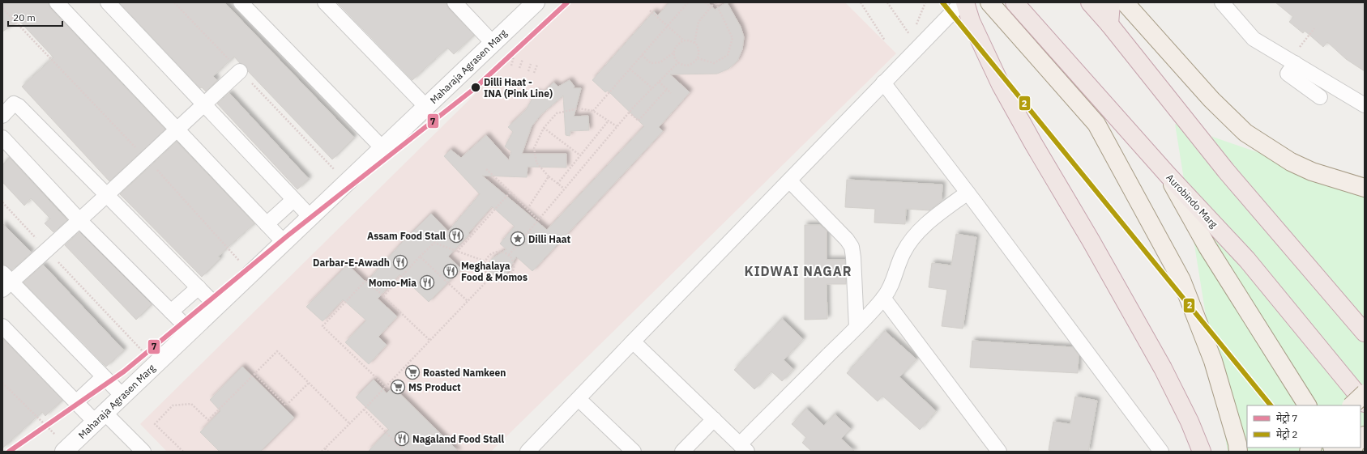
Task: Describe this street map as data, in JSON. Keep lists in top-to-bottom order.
{
  "streets": {
    "highway": ["Aurobindo Marg"],
    "street": ["Maharaja Agrasen Marg"]
  },
  "districts": ["KIDWAI NAGAR"],
  "places": {
    "other": ["Dilli Haat - INA (Pink Line)"],
    "restaurant": [
      "Assam Food Stall",
      "Darbar-E-Awadh",
      "Meghalaya Food & Momos",
      "Momo-Mia",
      "Nagaland Food Stall"
    ],
    "place": ["Dilli Haat"],
    "supermarket": ["Roasted Namkeen", "MS Product"]
  },
  "lines": ["metro line 7", "metro line 2"],
  "legend": ["मेट्रो 7", "मेट्रो 2"],
  "scale_bar": "20 m"
}
